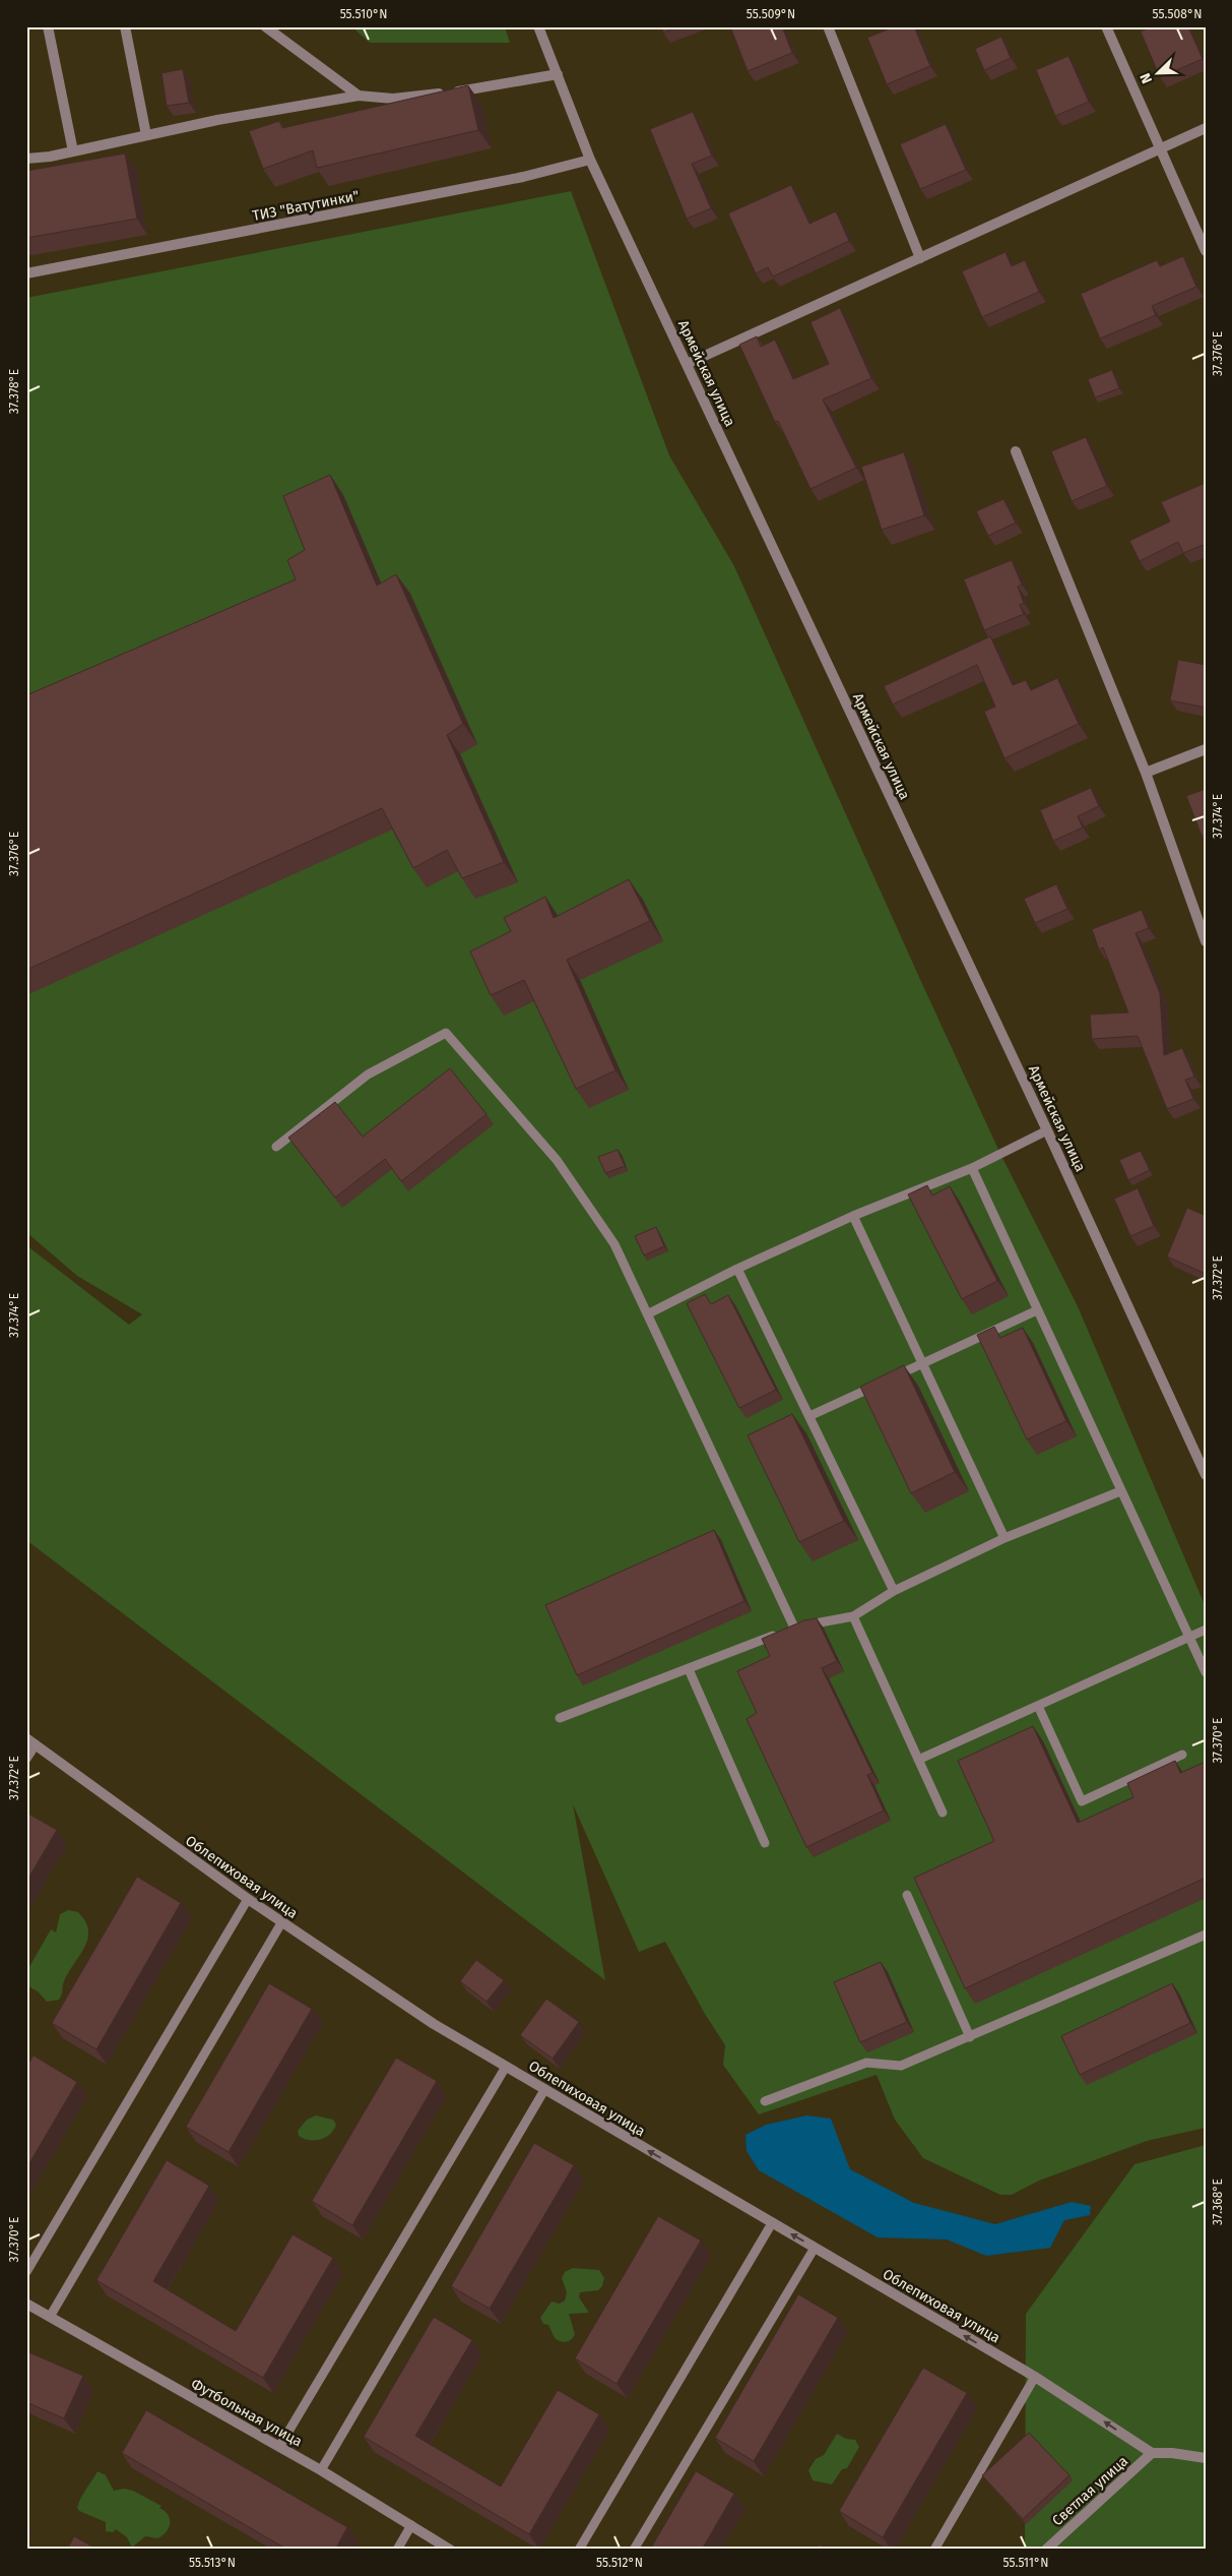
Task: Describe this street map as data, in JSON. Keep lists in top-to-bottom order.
{
  "streets": {
    "street": [
      "ТИЗ \"Ватутинки\"",
      "Армейская улица",
      "Облепиховая улица",
      "Футбольная улица",
      "Светлая улица"
    ]
  },
  "crossings": [
    ["ТИЗ \"Ватутинки\"", "Армейская улица"],
    ["Облепиховая улица", "Светлая улица"]
  ],
  "one_way": ["Облепиховая улица"],
  "north": "bottom left",
  "coordinates": [
    "55.510°N",
    "55.509°N",
    "55.508°N",
    "37.376°E",
    "37.378°E",
    "37.374°E",
    "37.372°E",
    "37.370°E",
    "37.368°E",
    "55.513°N",
    "55.512°N",
    "55.511°N"
  ]
}
